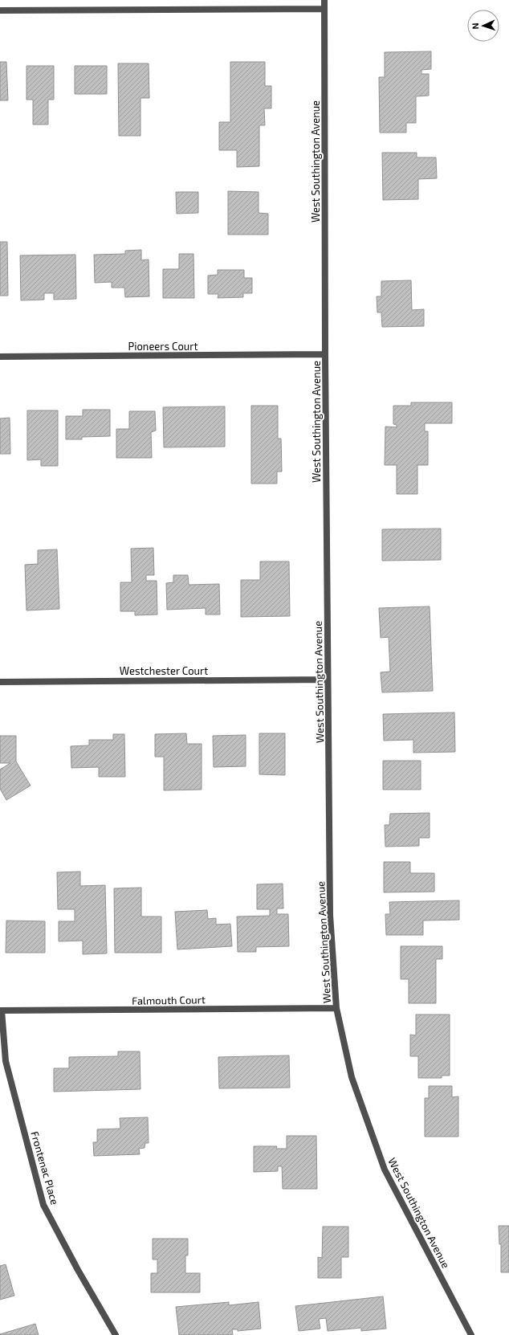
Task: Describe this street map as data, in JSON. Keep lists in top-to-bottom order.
{
  "streets": {
    "street": [
      "West Southington Avenue",
      "Pioneers Court",
      "Westchester Court",
      "Falmouth Court",
      "Frontenac Place"
    ]
  },
  "crossings": [
    ["West Southington Avenue", "Pioneers Court"],
    ["West Southington Avenue", "Westchester Court"],
    ["West Southington Avenue", "Falmouth Court"],
    ["Falmouth Court", "Frontenac Place"]
  ],
  "north": "left"
}
